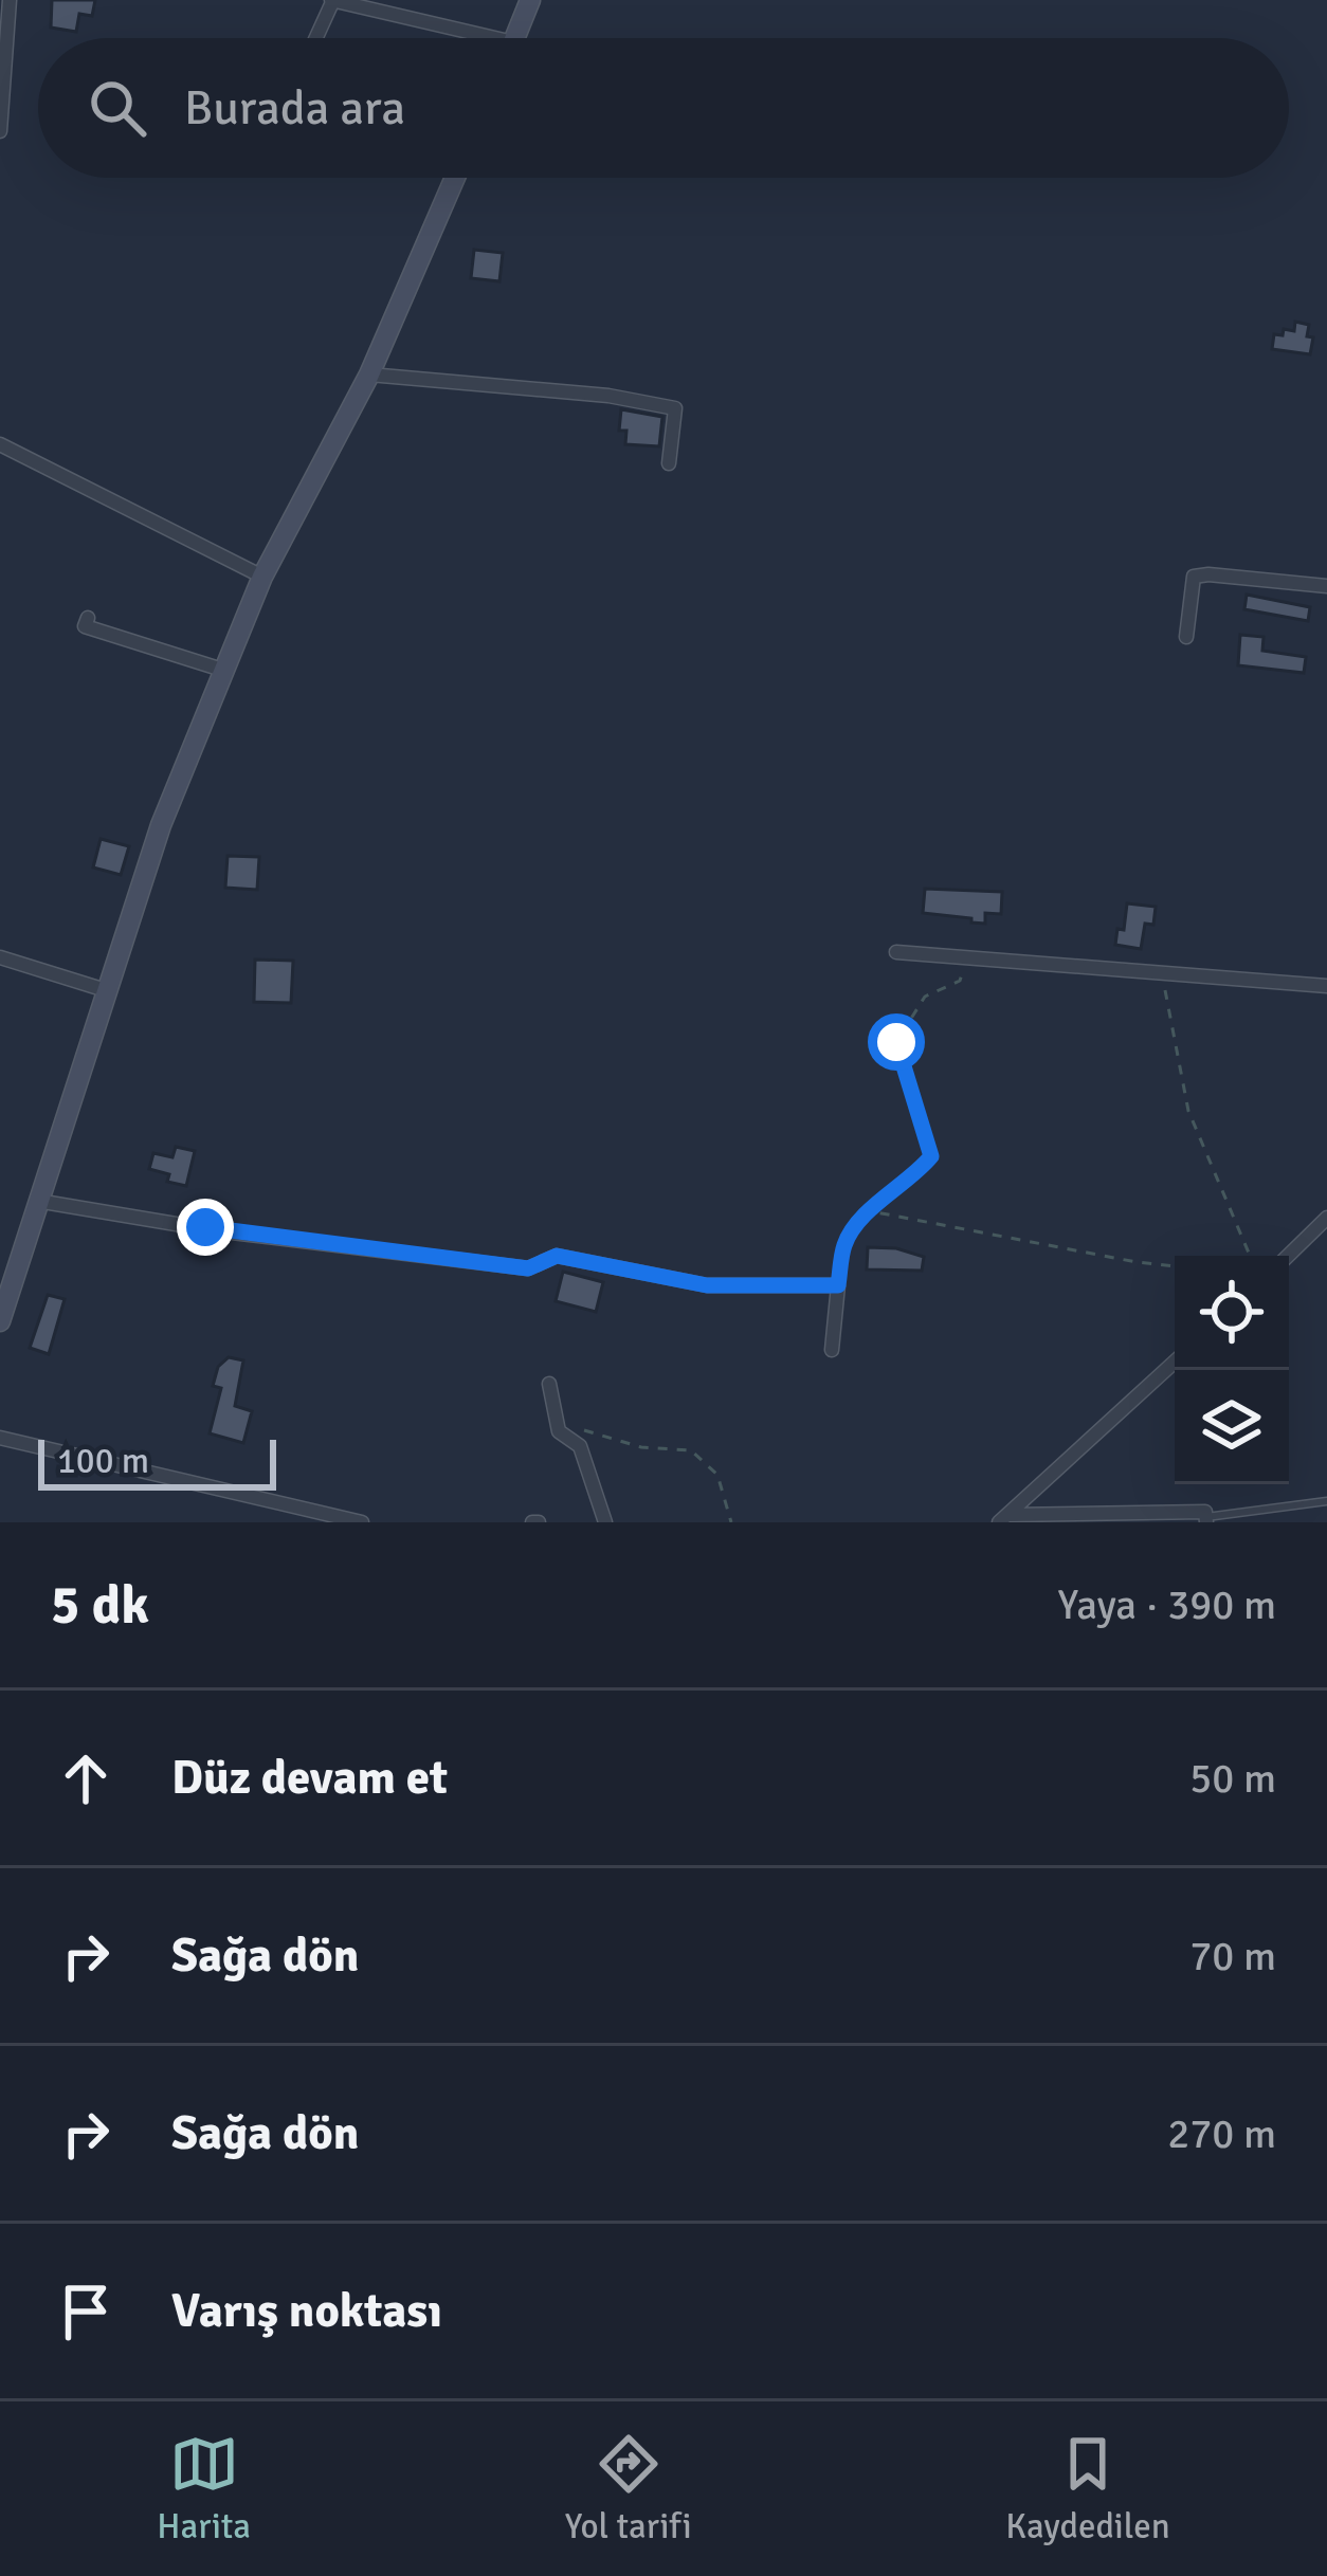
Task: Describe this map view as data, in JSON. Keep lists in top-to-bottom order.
{
  "scale_bar": "100 m",
  "page": {
    "search": "Burada ara",
    "scale": "100 m",
    "heading": ["5 dk", "Yaya · 390 m"],
    "list": [
      ["Düz devam et", "50 m"],
      ["Sağa dön", "70 m"],
      ["Sağa dön", "270 m"],
      "Varış noktası"
    ],
    "nav": ["Harita", "Yol tarifi", "Kaydedilen"]
  }
}
